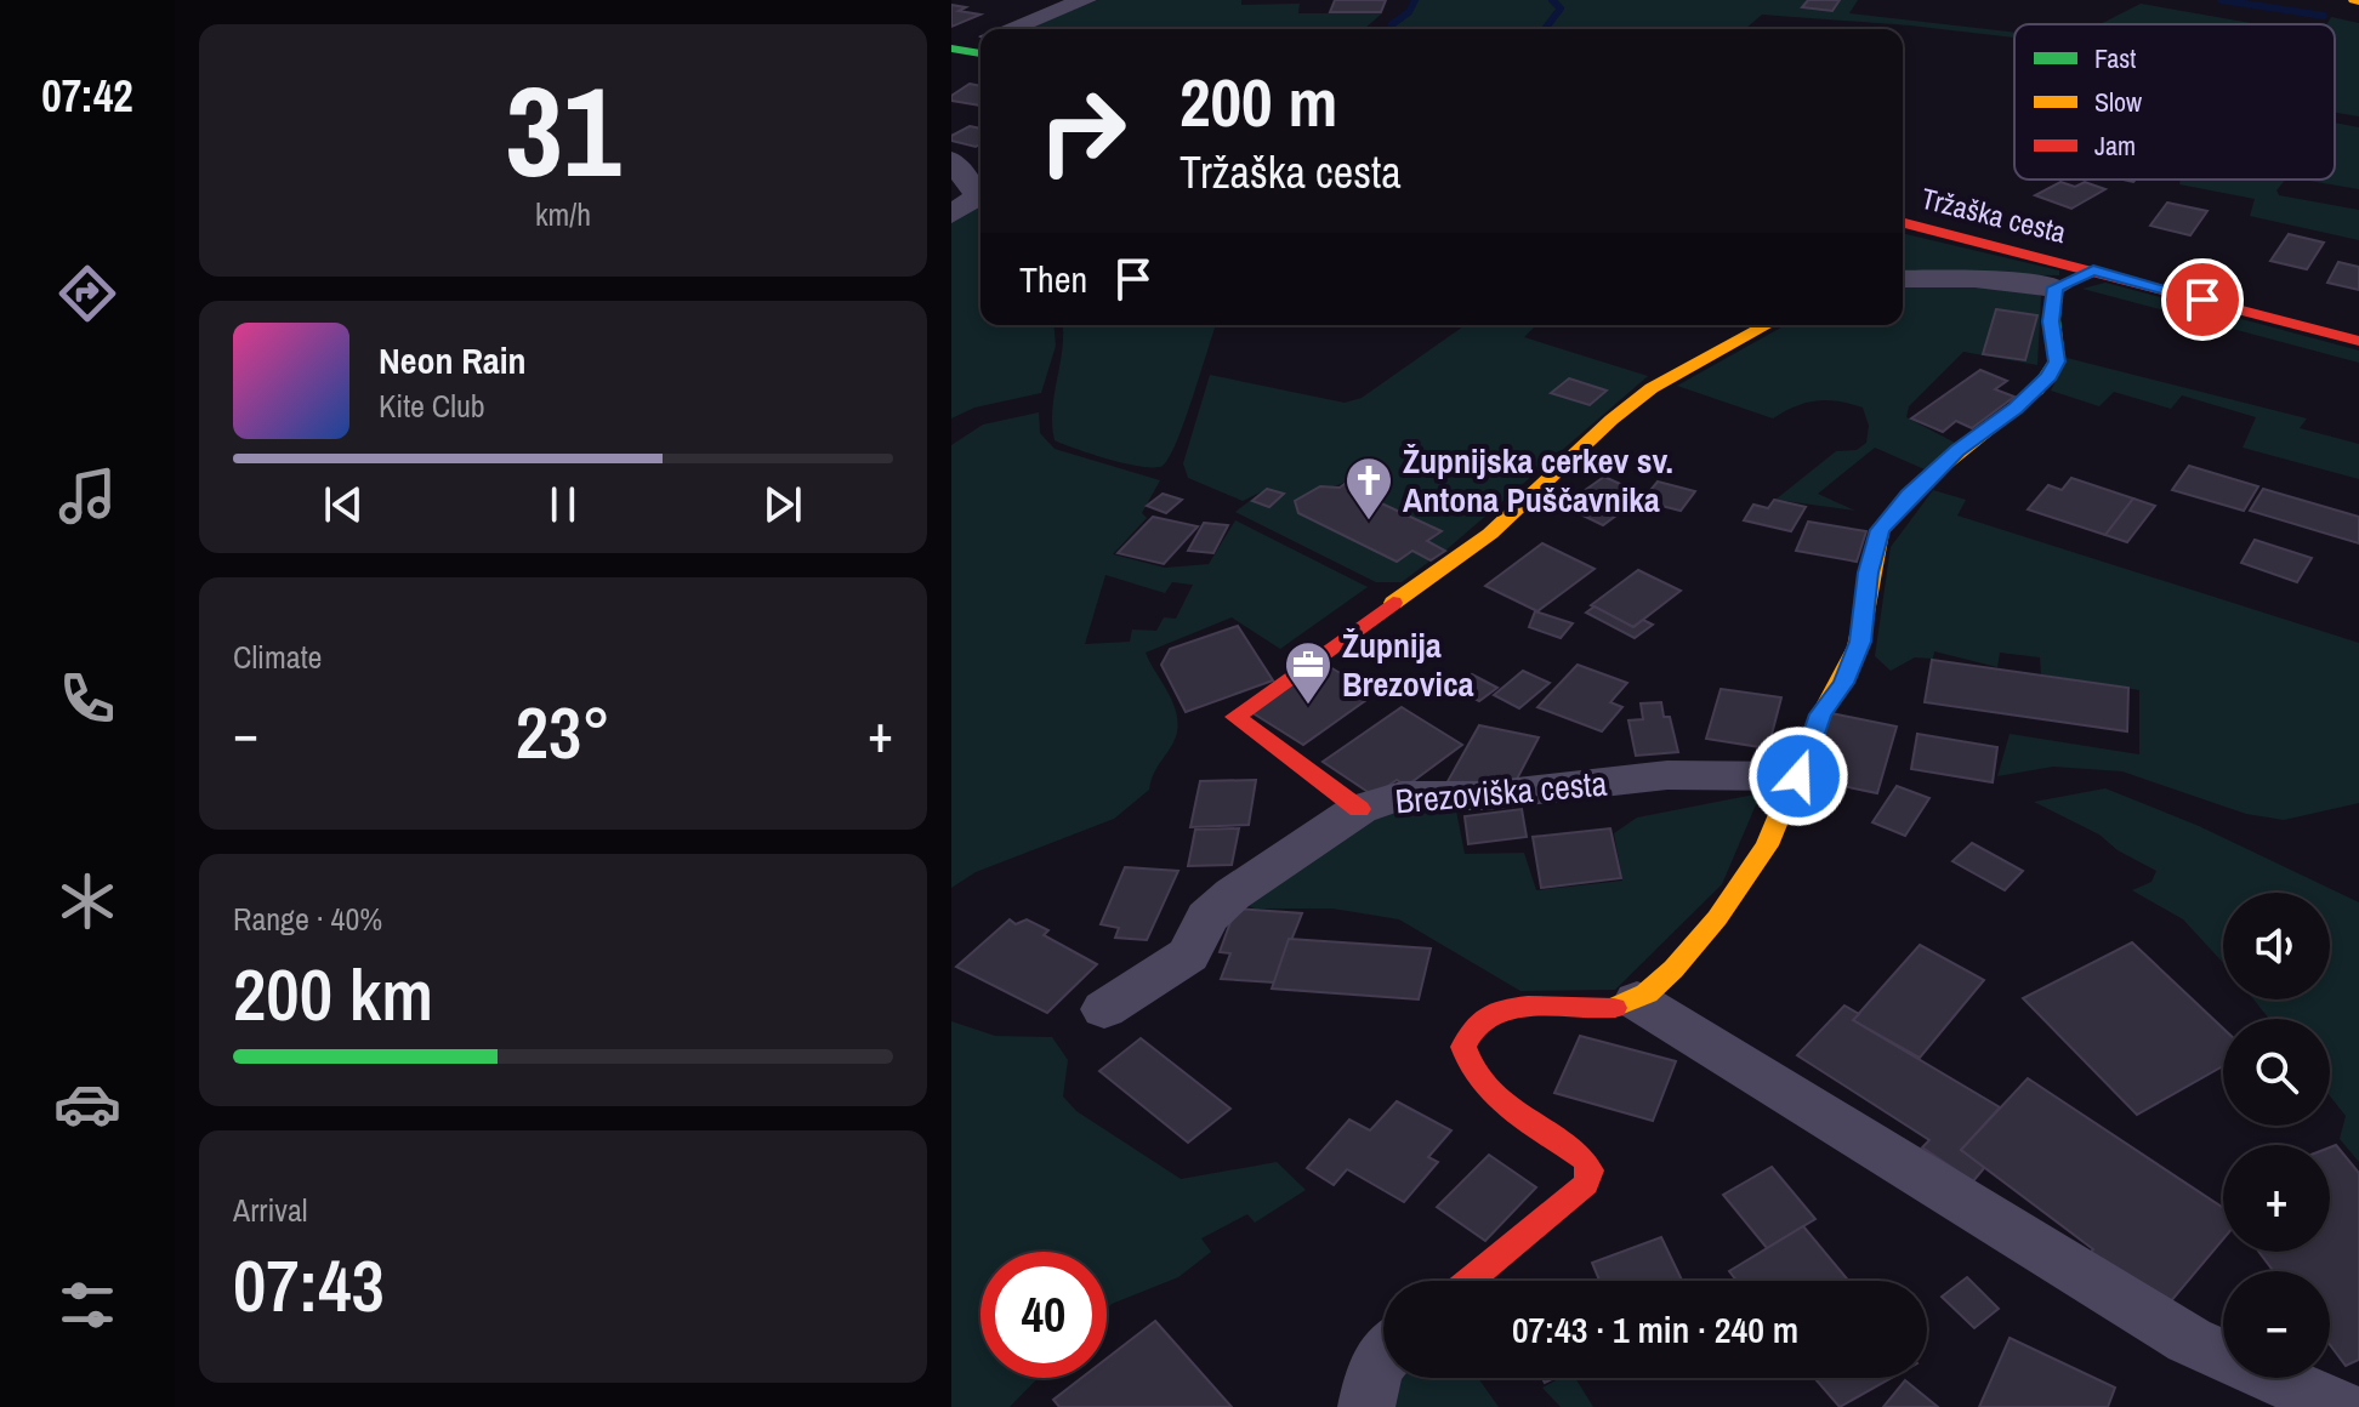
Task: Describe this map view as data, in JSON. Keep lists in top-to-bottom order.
{
  "streets": {
    "street": ["Tržaška cesta", "Brezoviška cesta"]
  },
  "places": {
    "church": ["Župnijska cerkev sv. Antona Puščavnika"],
    "office": ["Župnija Brezovica"]
  },
  "legend": ["Fast", "Slow", "Jam"],
  "page": {
    "tabs": "07:42",
    "tile": [
      ["31", "km/h"],
      "Climate",
      ["Range · 40%", "200 km"],
      ["Arrival", "07:43"]
    ],
    "turn": ["200 m", "Tržaška cesta"],
    "then": "Then",
    "song": ["Neon Rain", "Kite Club"],
    "heat": ["−", "23°", "+"],
    "map_buttons": ["+", "−"],
    "limit": "40",
    "trip": "07:43 · 1 min · 240 m"
  }
}
